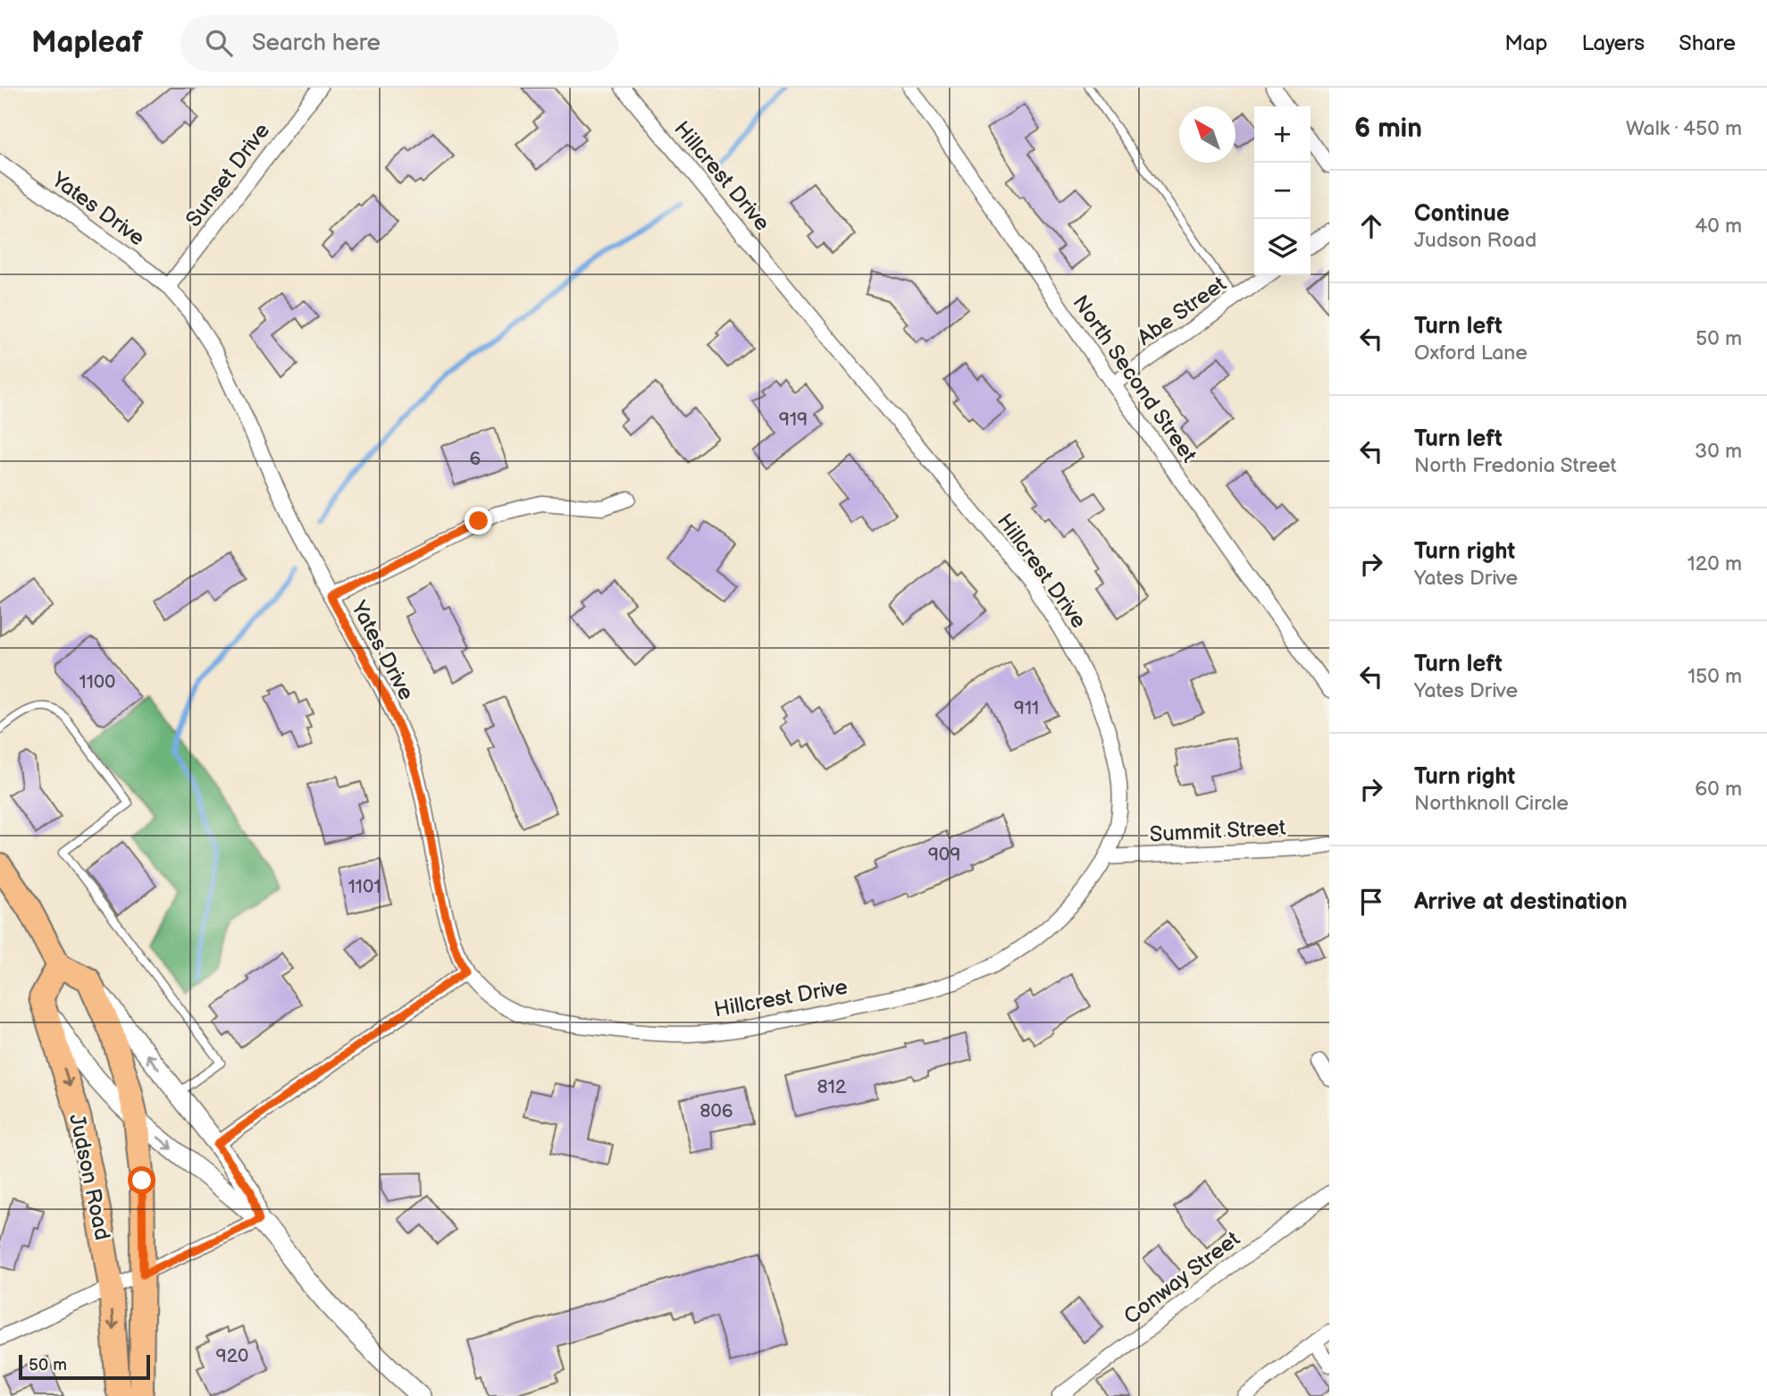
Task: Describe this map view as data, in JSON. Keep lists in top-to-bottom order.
{
  "streets": {
    "main road": ["Judson Road"],
    "street": [
      "Sunset Drive",
      "Hillcrest Drive",
      "Yates Drive",
      "Abe Street",
      "North Second Street",
      "Summit Street",
      "Conway Street"
    ]
  },
  "crossings": [
    ["Sunset Drive", "Yates Drive"],
    ["Hillcrest Drive", "Yates Drive"],
    ["Hillcrest Drive", "Summit Street"],
    ["Abe Street", "North Second Street"]
  ],
  "house_numbers": [
    "919",
    "6",
    "1100",
    "911",
    "909",
    "1101",
    "812",
    "806",
    "920"
  ],
  "scale_bar": "50 m",
  "north": "top left",
  "page": {
    "header": "Mapleaf",
    "search": "Search here",
    "nav": ["Map", "Layers", "Share"],
    "heading": ["6 min", "Walk · 450 m"],
    "map_buttons": ["+", "−"],
    "list": [
      ["Continue", "Judson Road", "40 m"],
      ["Turn left", "Oxford Lane", "50 m"],
      ["Turn left", "North Fredonia Street", "30 m"],
      ["Turn right", "Yates Drive", "120 m"],
      ["Turn left", "Yates Drive", "150 m"],
      ["Turn right", "Northknoll Circle", "60 m"],
      "Arrive at destination"
    ],
    "scale": "50 m"
  }
}
